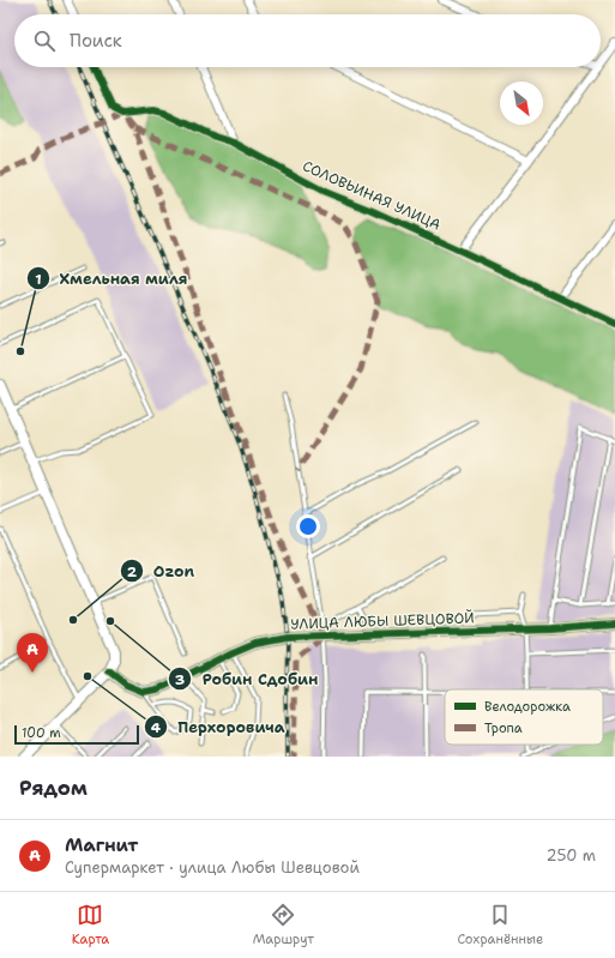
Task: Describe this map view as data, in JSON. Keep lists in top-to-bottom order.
{
  "streets": {
    "street": ["СОЛОВЬИНАЯ УЛИЦА", "УЛИЦА ЛЮБЫ ШЕВЦОВОЙ"]
  },
  "places": [
    "Хмельная миля",
    "Ozon",
    "Робин Сдобин",
    "Перхоровича"
  ],
  "legend": ["Велодорожка", "Тропа"],
  "scale_bar": "100 m",
  "north": "bottom right",
  "page": {
    "search": "Поиск",
    "pins": "A",
    "scale": "100 m",
    "heading": "Рядом",
    "list": [
      {
        "mark": "A",
        "name": "Магнит",
        "note": "Супермаркет · улица Любы Шевцовой",
        "value": "250 m"
      }
    ],
    "nav": ["Карта", "Маршрут", "Сохранённые"]
  }
}
